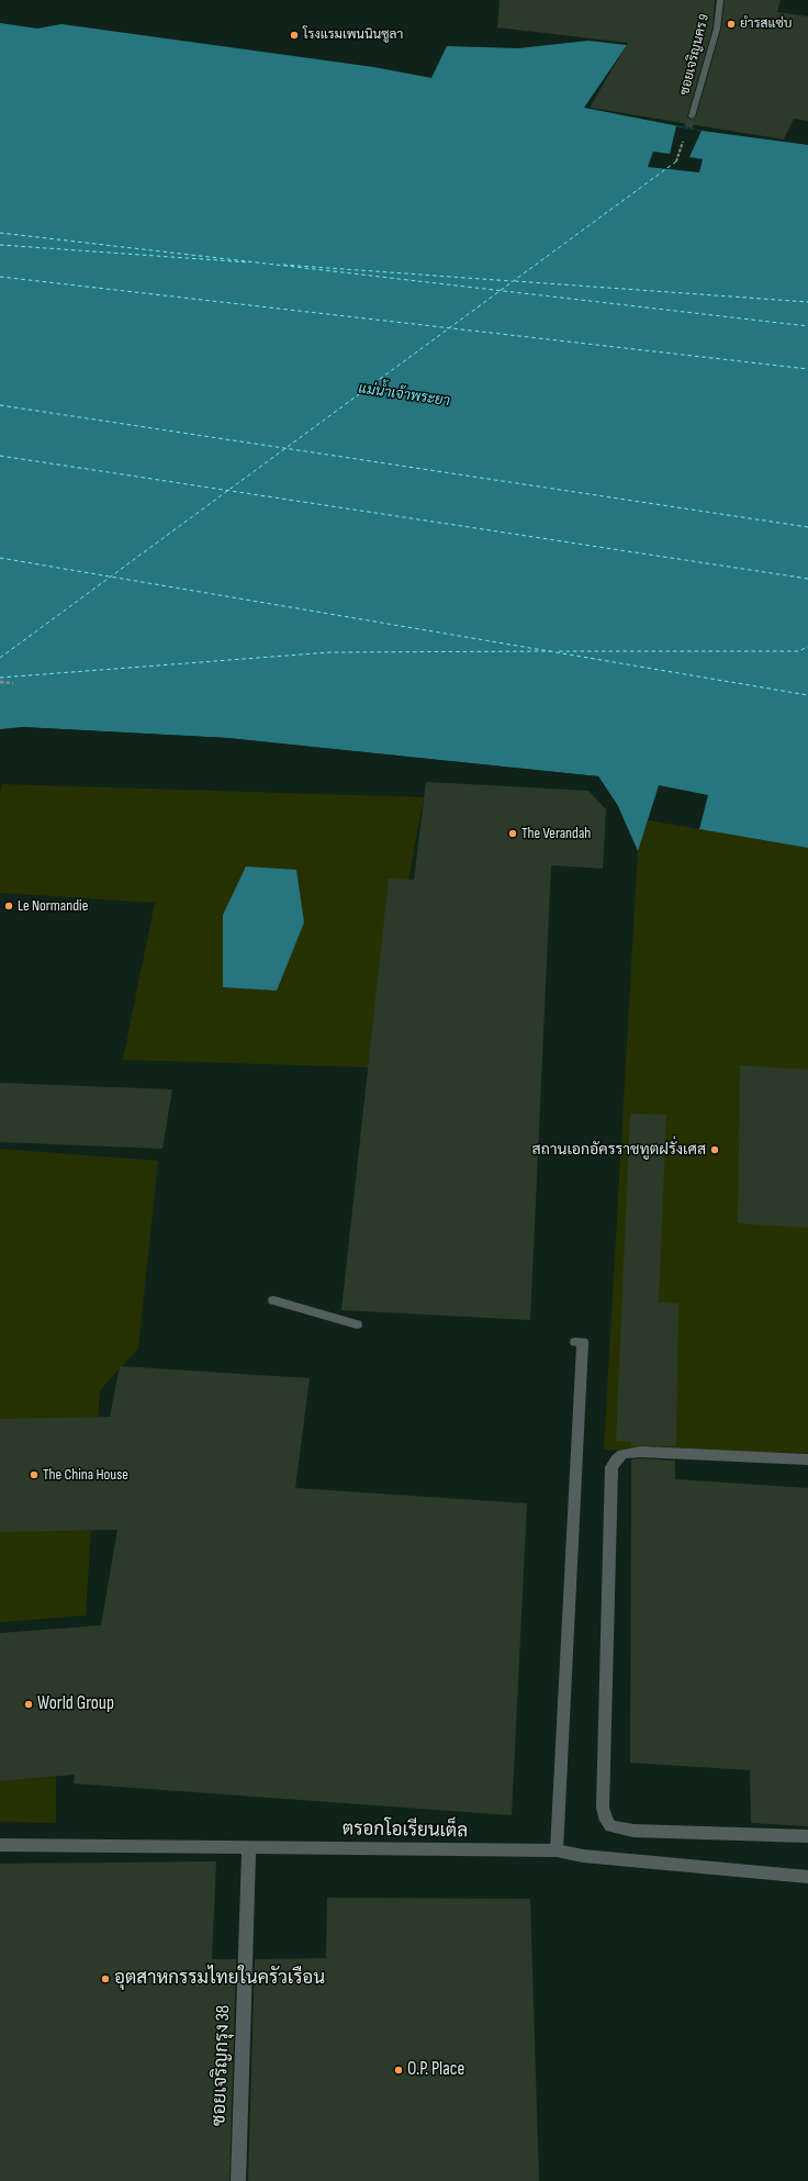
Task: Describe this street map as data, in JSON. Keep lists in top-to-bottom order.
{
  "streets": {
    "street": ["ซอยเจริญนคร 9", "ตรอกโอเรียนเต็ล", "ซอยเจริญกรุง 38"]
  },
  "crossings": [
    ["ตรอกโอเรียนเต็ล", "ซอยเจริญกรุง 38"]
  ],
  "water": ["แม่น้ำเจ้าพระยา"],
  "places": [
    "ยำรสแซ่บ",
    "โรงแรมเพนนินซูลา",
    "The Verandah",
    "Le Normandie",
    "สถานเอกอัครราชทูตฝรั่งเศส",
    "The China House",
    "World Group",
    "อุตสาหกรรมไทยในครัวเรือน",
    "O.P. Place"
  ]
}
